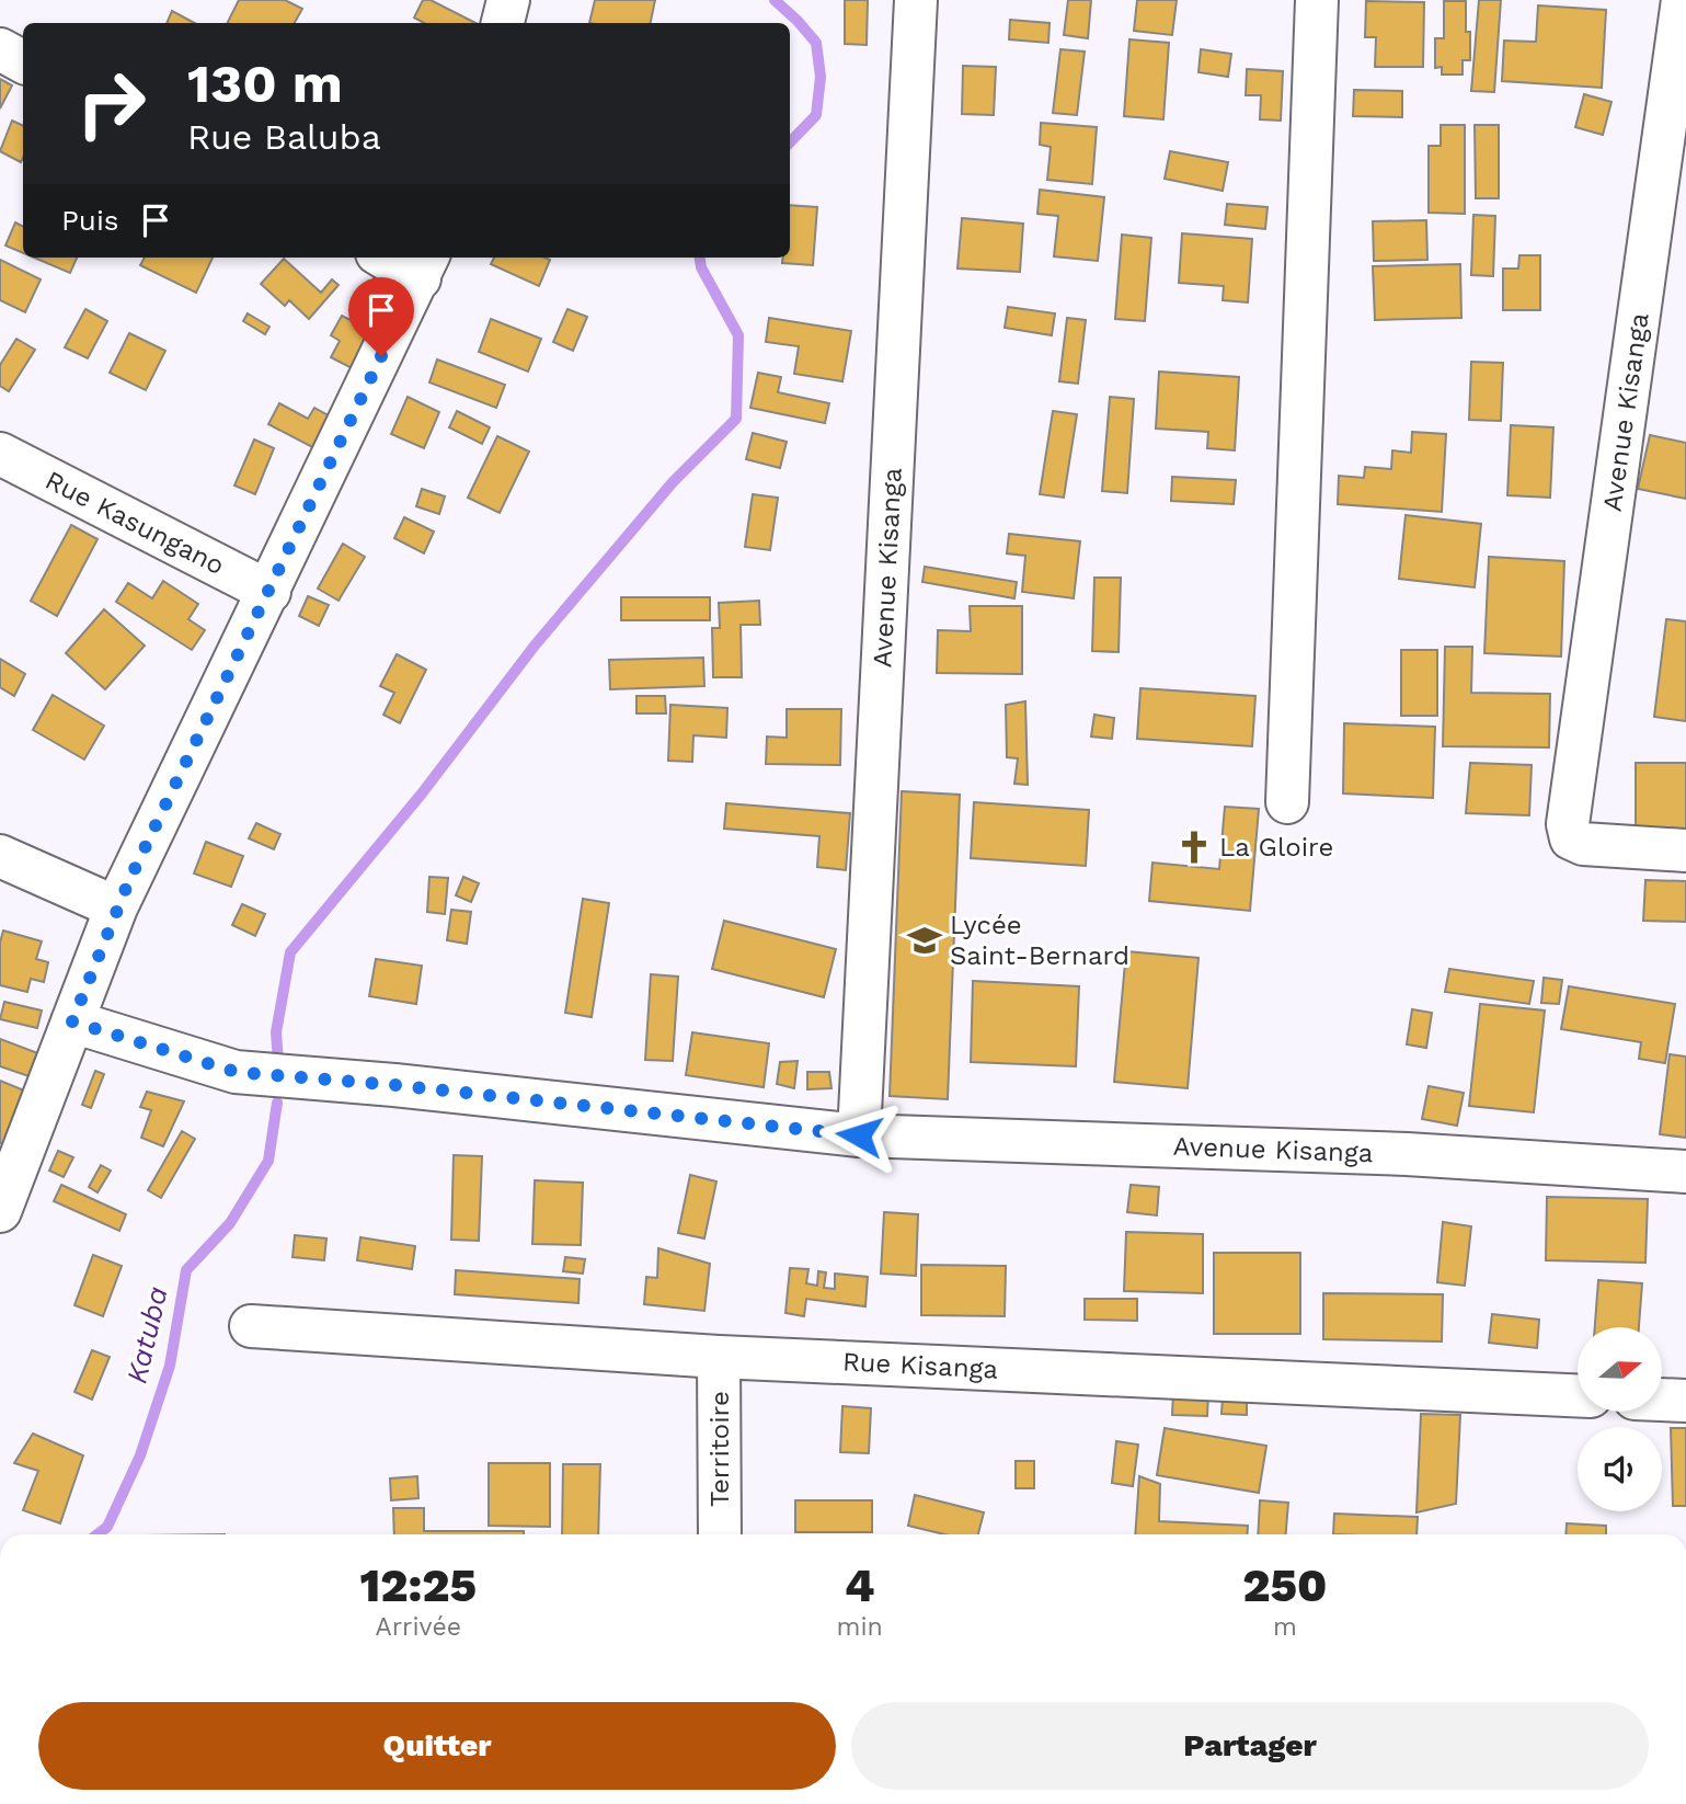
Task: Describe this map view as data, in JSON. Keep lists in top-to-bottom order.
{
  "streets": {
    "street": [
      "Avenue Kisanga",
      "Rue Kasungano",
      "Rue Kisanga",
      "Territoire"
    ]
  },
  "crossings": [
    ["Rue Kisanga", "Territoire"]
  ],
  "water": ["Katuba"],
  "places": {
    "church": ["La Gloire"],
    "school or university": ["Lycée Saint-Bernard"]
  },
  "north": "right",
  "page": {
    "turn": ["130 m", "Rue Baluba"],
    "then": "Puis",
    "eta": [
      "12:25",
      "Arrivée",
      "4",
      "min",
      "250",
      "m"
    ],
    "buttons": ["Quitter", "Partager"]
  }
}
